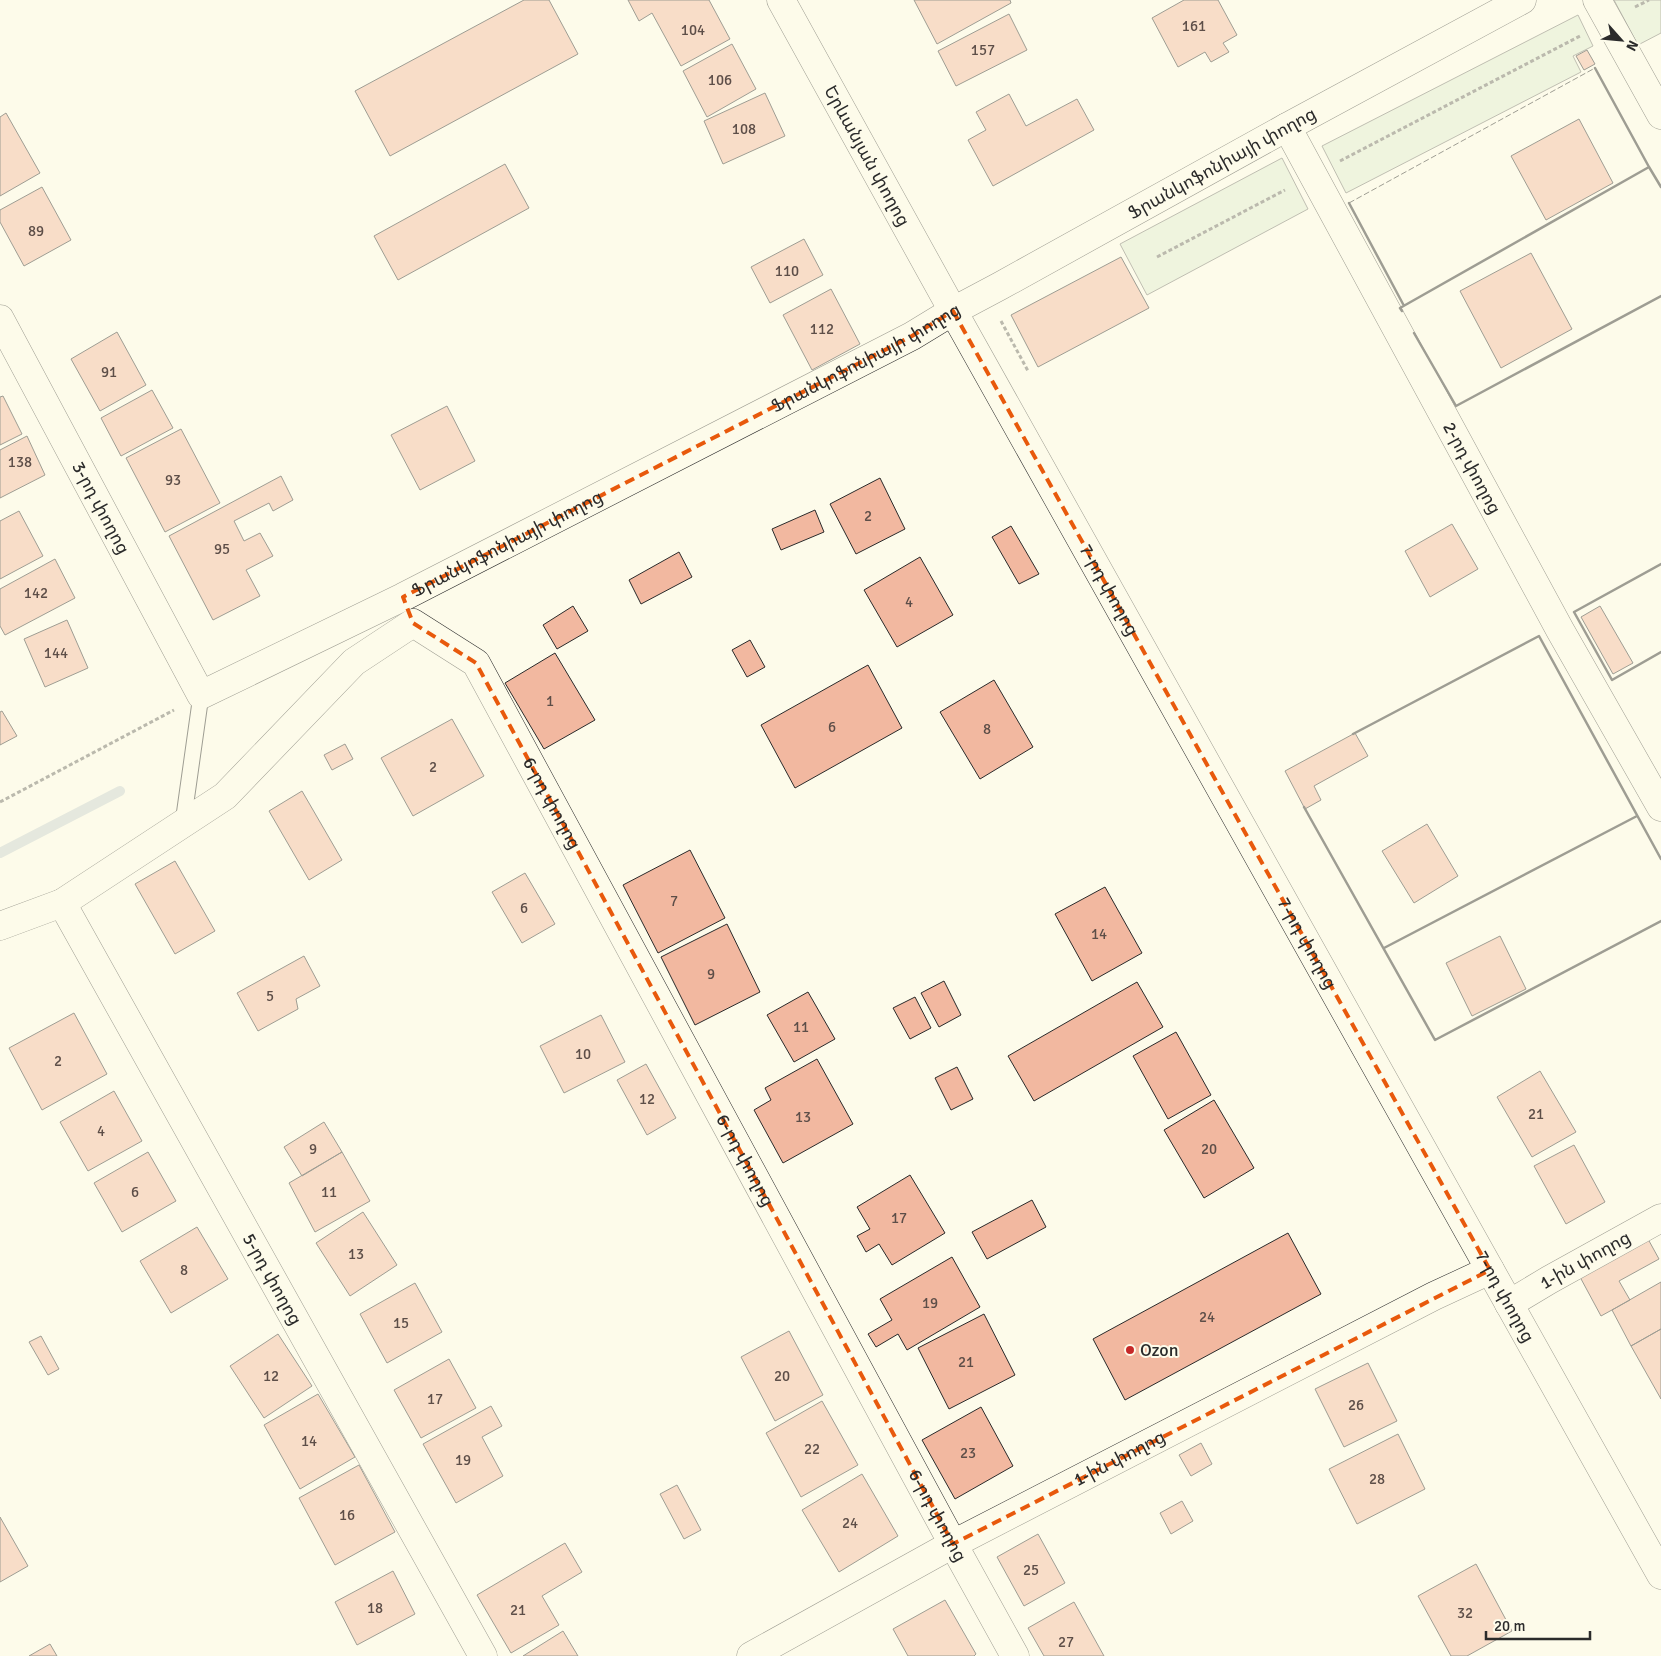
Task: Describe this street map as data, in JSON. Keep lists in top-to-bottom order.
{
  "streets": {
    "street": [
      "Երևանյան փողոց",
      "Ֆրանկոֆոնիայի փողոց",
      "2-րդ փողոց",
      "3-րդ փողոց",
      "7-րդ փողոց",
      "6-րդ փողոց",
      "1-ին փողոց",
      "5-րդ փողոց"
    ]
  },
  "crossings": [
    ["Երևանյան փողոց", "Ֆրանկոֆոնիայի փողոց"],
    ["Երևանյան փողոց", "7-րդ փողոց"],
    ["Ֆրանկոֆոնիայի փողոց", "2-րդ փողոց"],
    ["Ֆրանկոֆոնիայի փողոց", "3-րդ փողոց"],
    ["Ֆրանկոֆոնիայի փողոց", "7-րդ փողոց"],
    ["7-րդ փողոց", "1-ին փողոց"],
    ["6-րդ փողոց", "1-ին փողոց"]
  ],
  "places": ["Ozon"],
  "house_numbers": [
    "161",
    "104",
    "157",
    "106",
    "108",
    "89",
    "110",
    "112",
    "91",
    "138",
    "93",
    "2",
    "95",
    "142",
    "4",
    "144",
    "1",
    "6",
    "8",
    "2",
    "7",
    "6",
    "14",
    "9",
    "5",
    "11",
    "10",
    "2",
    "12",
    "21",
    "13",
    "4",
    "9",
    "20",
    "6",
    "11",
    "17",
    "13",
    "8",
    "19",
    "24",
    "15",
    "21",
    "12",
    "20",
    "17",
    "26",
    "14",
    "22",
    "23",
    "19",
    "28",
    "16",
    "24",
    "25",
    "18",
    "21",
    "32",
    "27"
  ],
  "scale_bar": "20 m",
  "north": "bottom right"
}
